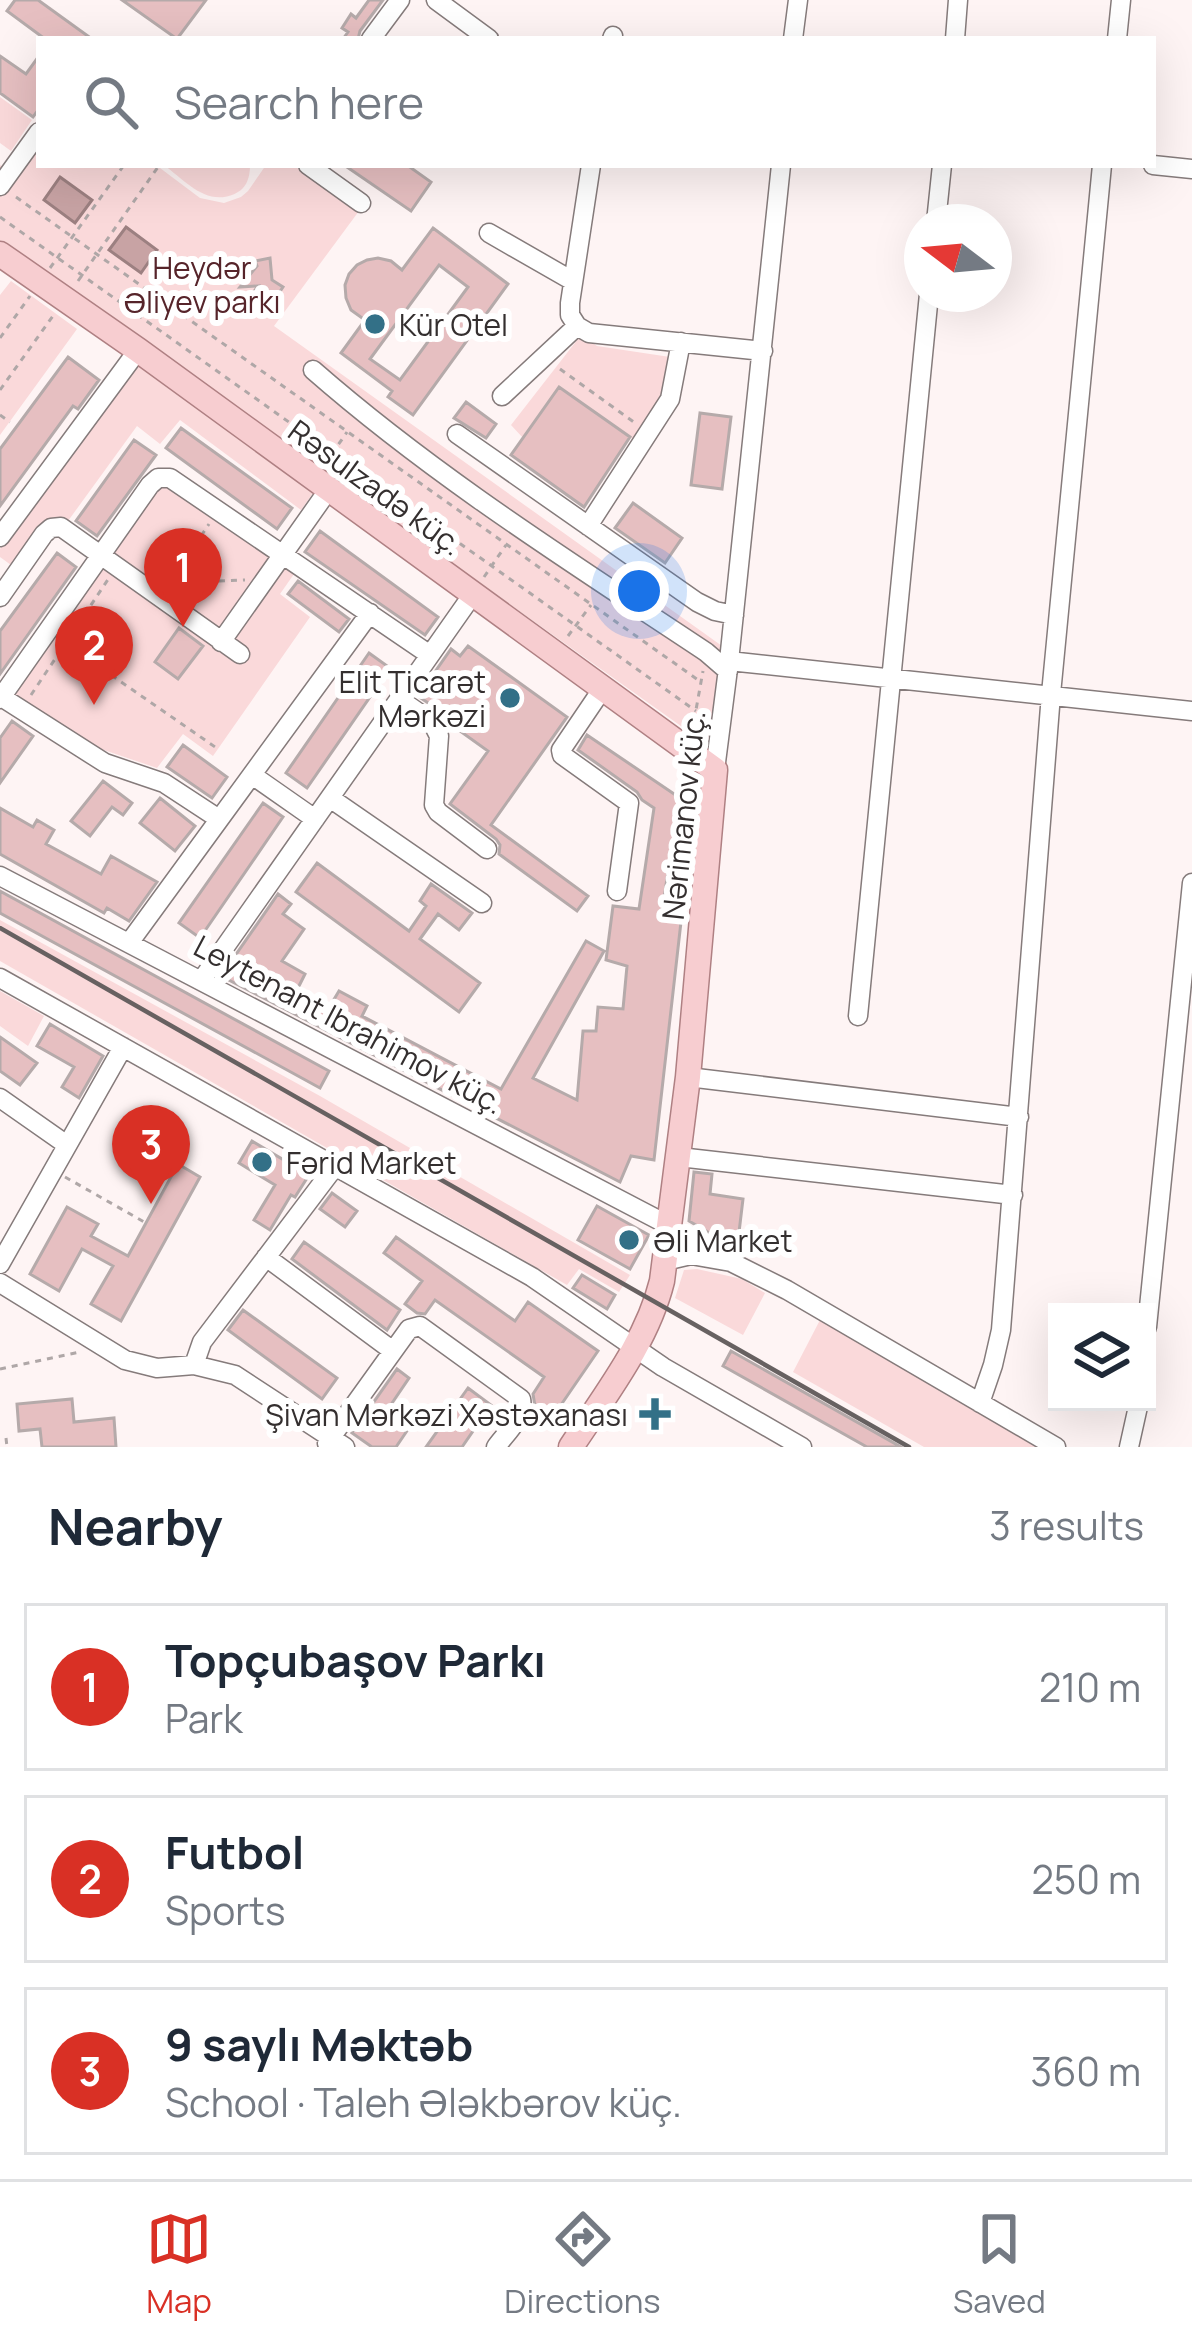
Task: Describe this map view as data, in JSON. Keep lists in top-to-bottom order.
{
  "streets": {
    "main road": ["Rəsulzadə küç.", "Nərimanov küç."],
    "street": ["Leytenant Ibrahimov küç."]
  },
  "crossings": [
    ["Rəsulzadə küç.", "Nərimanov küç."],
    ["Nərimanov küç.", "Leytenant Ibrahimov küç."]
  ],
  "parks": ["Heydər Əliyev parkı"],
  "places": {
    "other": [
      "Kür Otel",
      "Elit Ticarət Mərkəzi",
      "Fərid Market",
      "Əli Market"
    ],
    "health": ["Şivan Mərkəzi Xəstəxanası"]
  },
  "north": "left",
  "page": {
    "search": "Search here",
    "pins": ["1", "2", "3"],
    "heading": ["Nearby", "3 results"],
    "list": [
      {
        "mark": "1",
        "name": "Topçubaşov Parkı",
        "note": "Park",
        "value": "210 m"
      },
      {
        "mark": "2",
        "name": "Futbol",
        "note": "Sports",
        "value": "250 m"
      },
      {
        "mark": "3",
        "name": "9 saylı Məktəb",
        "note": "School · Taleh Ələkbərov küç.",
        "value": "360 m"
      }
    ],
    "nav": ["Map", "Directions", "Saved"]
  }
}
